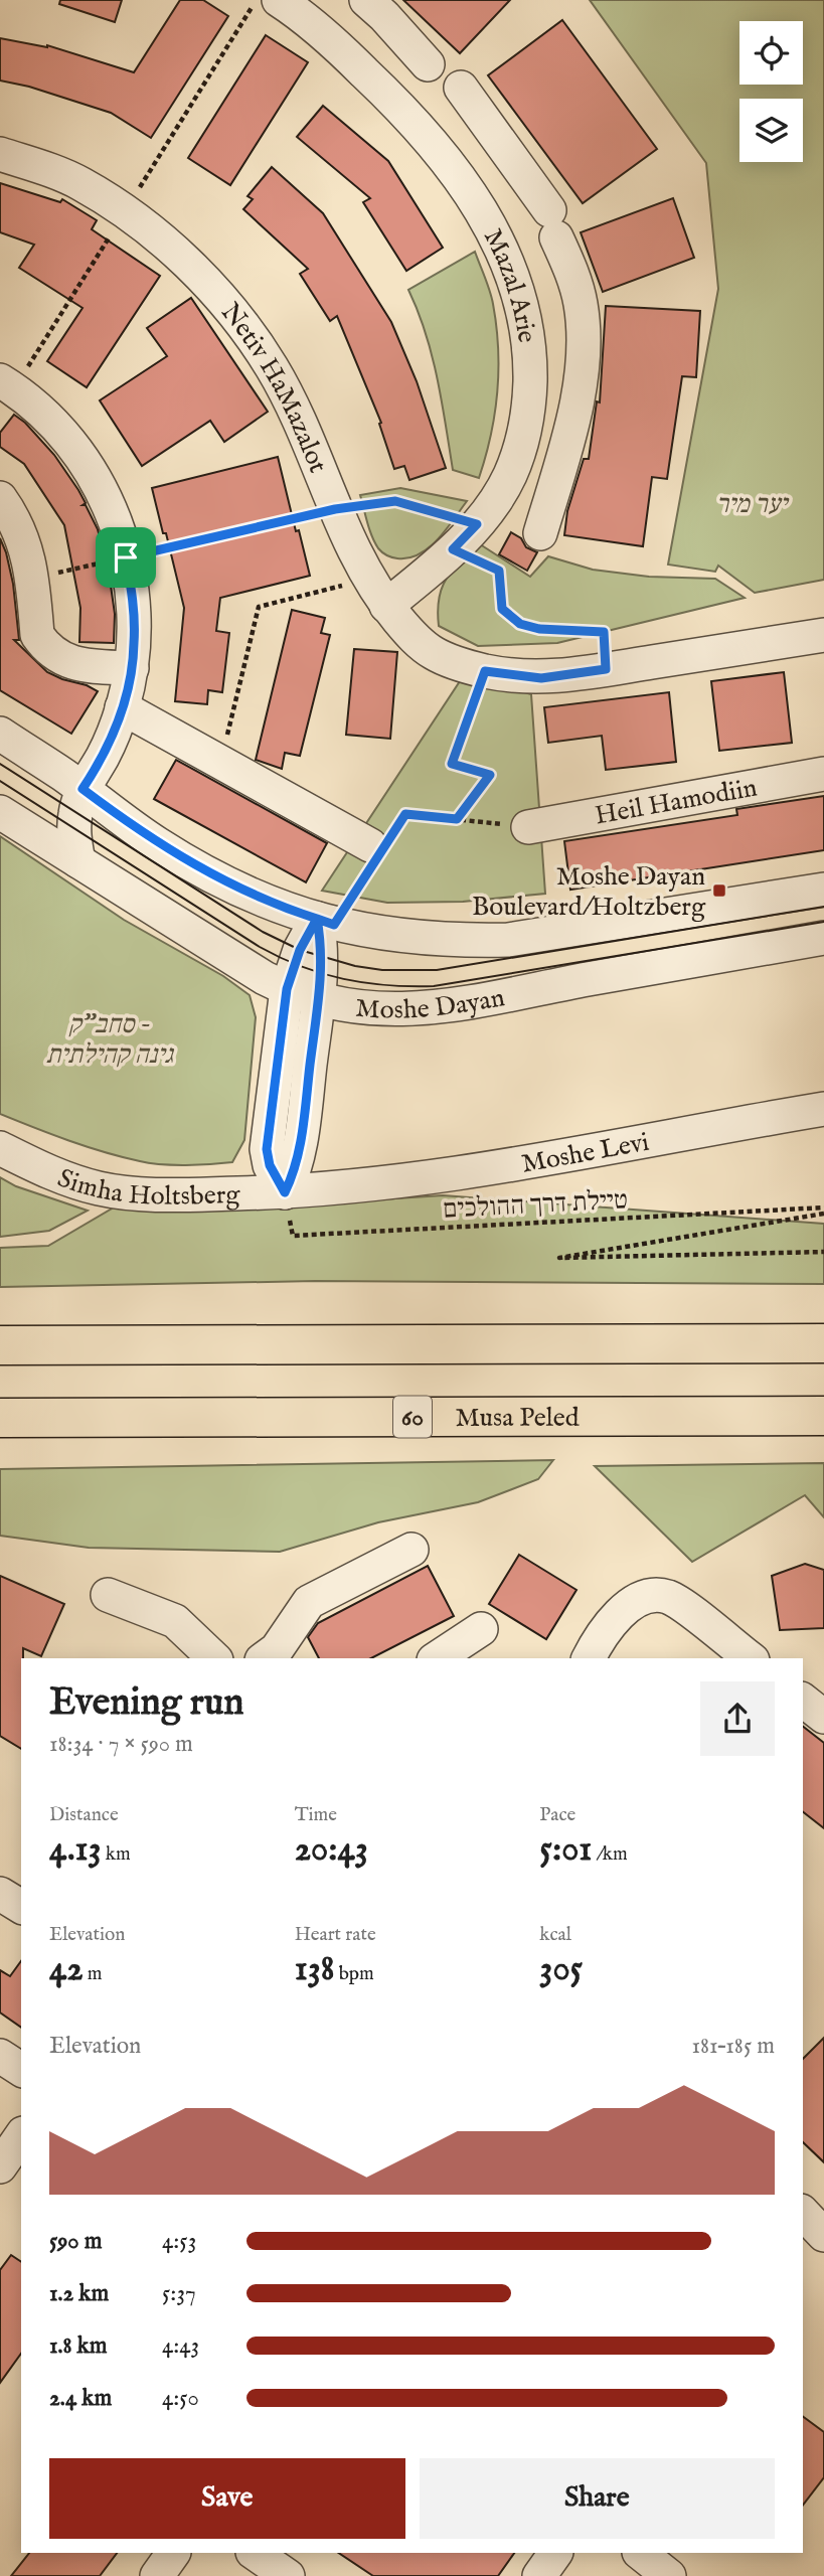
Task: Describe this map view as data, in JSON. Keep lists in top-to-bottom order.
{
  "streets": {
    "highway": ["60", "Musa Peled"],
    "street": [
      "Mazal Arie",
      "Netiv HaMazalot",
      "Heil Hamodiin",
      "Moshe Dayan",
      "Moshe Levi",
      "Simha Holtsberg"
    ],
    "path": ["טיילת דרך ההולכים"]
  },
  "crossings": [
    ["Mazal Arie", "Netiv HaMazalot"],
    ["Moshe Levi", "Simha Holtsberg"],
    ["Simha Holtsberg", "טיילת דרך ההולכים"]
  ],
  "parks": ["יער מיר", "סחב\"ק - גינה קהילתית"],
  "places": {
    "transit": ["Moshe Dayan Boulevard/Holtzberg"]
  },
  "page": {
    "heading": ["Evening run", "18:34 · 7 × 590 m"],
    "stats": [
      ["Distance", "4.13 km"],
      ["Time", "20:43"],
      ["Pace", "5:01 /km"],
      ["Elevation", "42 m"],
      ["Heart rate", "138 bpm"],
      ["kcal", "305"]
    ],
    "chart": ["Elevation", "181–185 m"],
    "list": [
      {
        "name": "590 m",
        "note": "4:53"
      },
      {
        "name": "1.2 km",
        "note": "5:37"
      },
      {
        "name": "1.8 km",
        "note": "4:43"
      },
      {
        "name": "2.4 km",
        "note": "4:50"
      }
    ],
    "buttons": ["Save", "Share"]
  }
}
